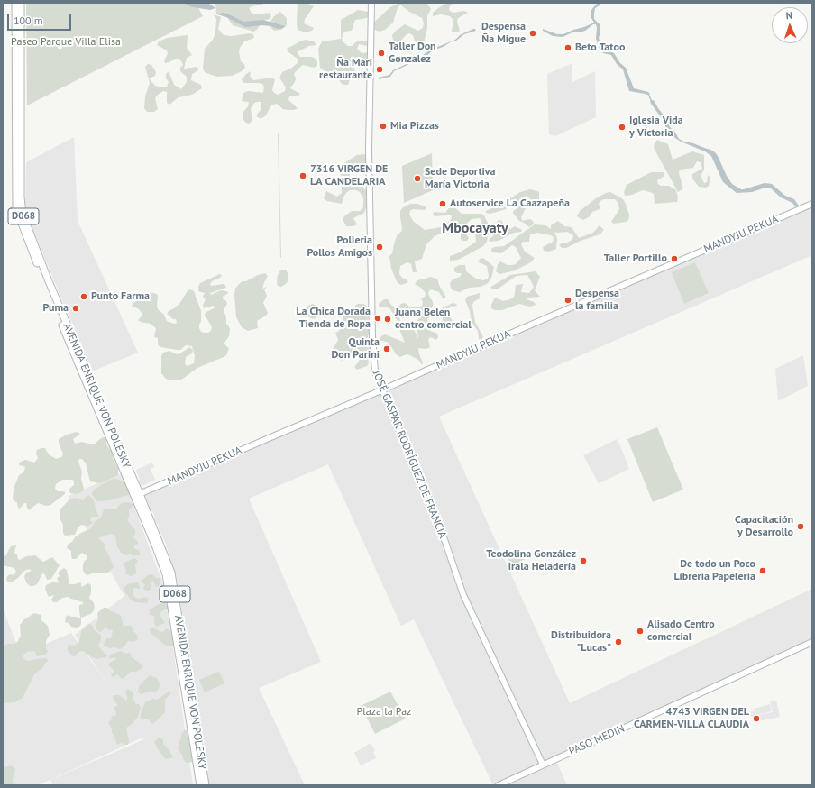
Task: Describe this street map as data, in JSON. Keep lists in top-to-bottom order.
{
  "streets": {
    "main road": ["D068", "AVENIDA ENRIQUE VON POLESKY"],
    "street": ["MANDYJU PEKUA", "JOSÉ GASPAR RODRÍGUEZ DE FRANCIA", "PASO MEDIN"]
  },
  "crossings": [
    ["MANDYJU PEKUA", "AVENIDA ENRIQUE VON POLESKY"],
    ["MANDYJU PEKUA", "JOSÉ GASPAR RODRÍGUEZ DE FRANCIA"],
    ["JOSÉ GASPAR RODRÍGUEZ DE FRANCIA", "PASO MEDIN"]
  ],
  "districts": ["Mbocayaty"],
  "parks": ["Paseo Parque Villa Elisa", "Plaza la Paz"],
  "places": [
    "Despensa Ña Migue",
    "Beto Tatoo",
    "Taller Don Gonzalez",
    "Ña Mari restaurante",
    "Mia Pizzas",
    "Iglesia Vida y Victoria",
    "7316 VIRGEN DE LA CANDELARIA",
    "Sede Deportiva María Victoria",
    "Autoservice La Caazapeña",
    "Polleria Pollos Amigos",
    "Taller Portillo",
    "Punto Farma",
    "Despensa la familia",
    "Puma",
    "La Chica Dorada Tienda de Ropa",
    "Juana Belen centro comercial",
    "Quinta Don Parini",
    "Capacitación y Desarrollo",
    "Teodolina González irala Heladería",
    "De todo un Poco Librería Papelería",
    "Alisado Centro comercial",
    "Distribuidora \"Lucas\"",
    "4743 VIRGEN DEL CARMEN-VILLA CLAUDIA"
  ],
  "scale_bar": "100 m",
  "north": "top"
}
